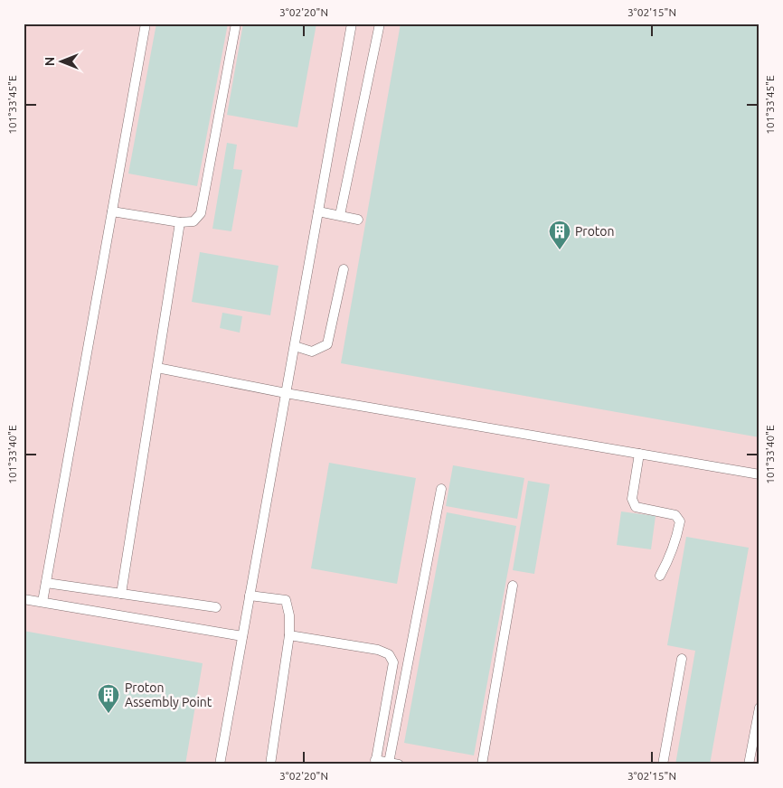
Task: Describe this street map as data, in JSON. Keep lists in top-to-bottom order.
{
  "places": {
    "building": ["Proton", "Proton Assembly Point"]
  },
  "north": "left",
  "coordinates": [
    "3°02'20\"N",
    "3°02'15\"N",
    "101°33'45\"E",
    "101°33'40\"E"
  ]
}
